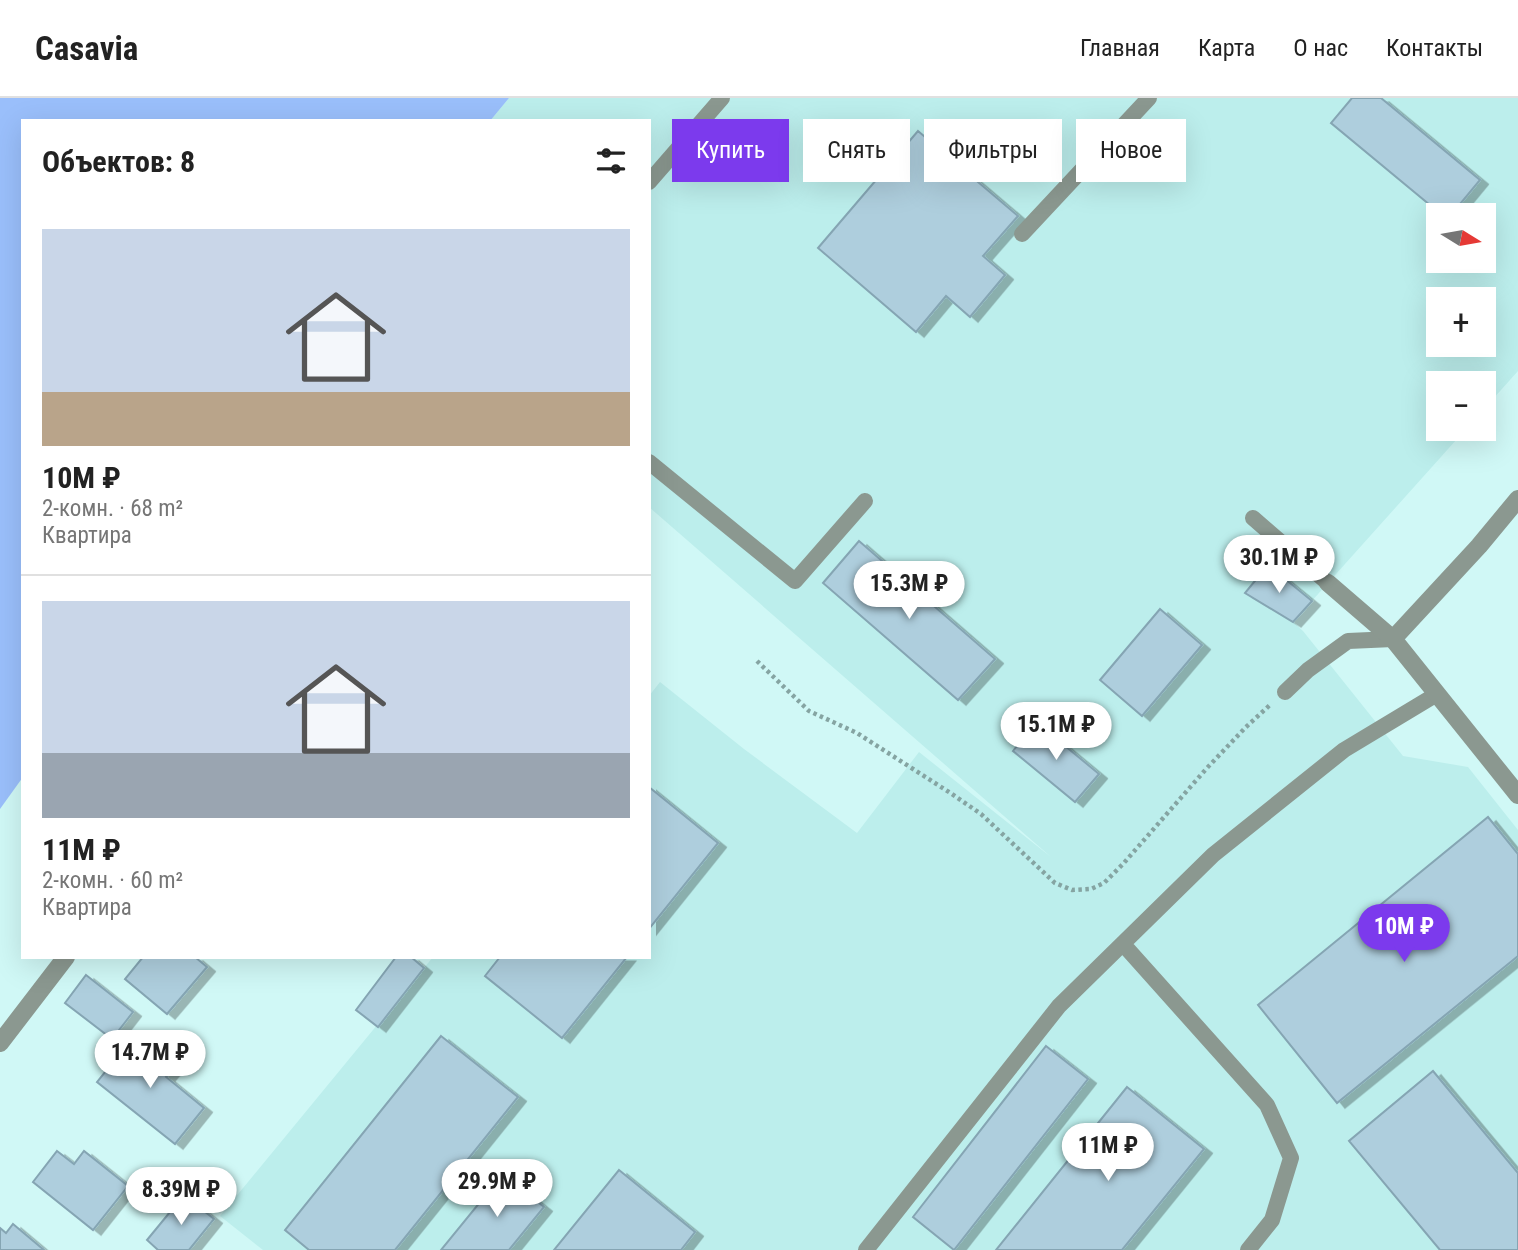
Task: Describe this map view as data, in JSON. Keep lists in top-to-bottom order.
{
  "north": "right",
  "page": {
    "header": "Casavia",
    "nav": [
      "Главная",
      "Карта",
      "О нас",
      "Контакты"
    ],
    "chip": [
      "Купить",
      "Снять",
      "Фильтры",
      "Новое"
    ],
    "heading": "Объектов: 8",
    "map_buttons": ["+", "−"],
    "list": [
      {
        "name": "10M ₽",
        "note": "2-комн. · 68 m² · Квартира"
      },
      {
        "name": "11M ₽",
        "note": "2-комн. · 60 m² · Квартира"
      }
    ],
    "price": [
      "30.1M ₽",
      "15.3M ₽",
      "15.1M ₽",
      "10M ₽",
      "14.7M ₽",
      "11M ₽",
      "29.9M ₽",
      "8.39M ₽"
    ]
  }
}
